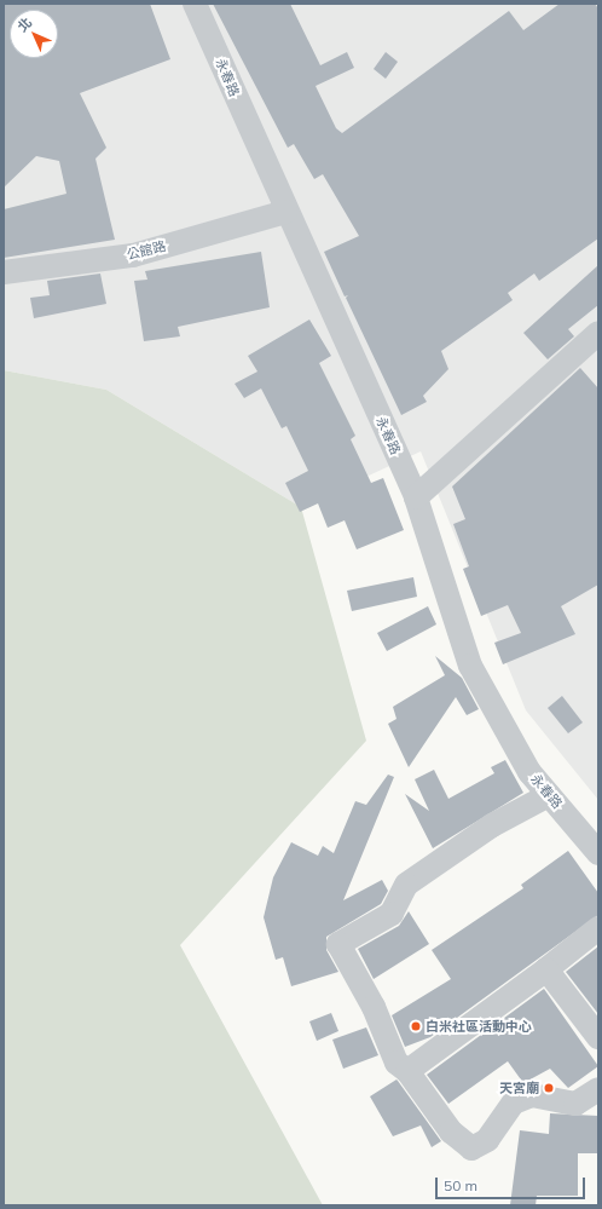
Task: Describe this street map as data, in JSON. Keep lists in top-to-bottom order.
{
  "streets": {
    "street": ["永春路", "公館路"]
  },
  "crossings": [
    ["永春路", "公館路"]
  ],
  "places": ["白米社區活動中心", "天宮廟"],
  "scale_bar": "50 m",
  "north": "top left"
}
